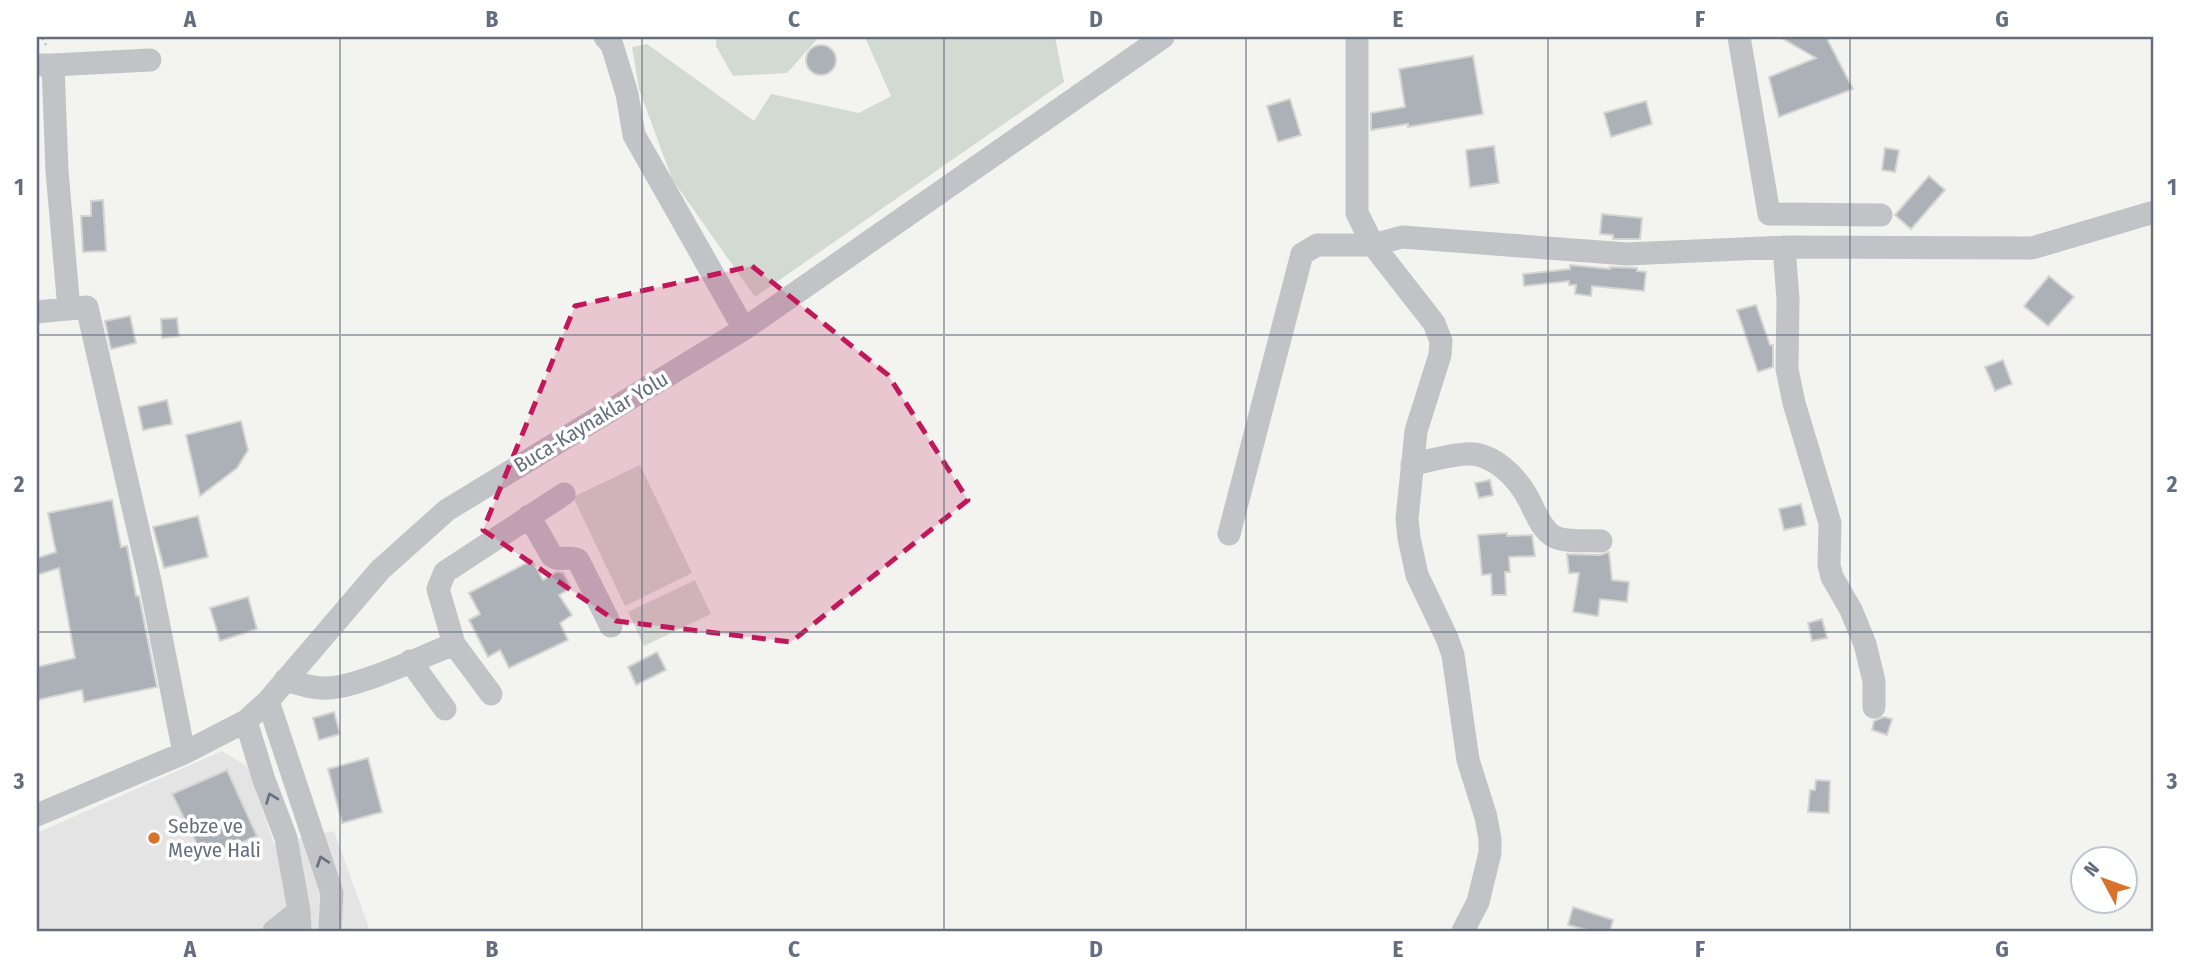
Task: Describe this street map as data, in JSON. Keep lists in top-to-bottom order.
{
  "streets": {
    "street": ["Buca-Kaynaklar Yolu"]
  },
  "places": ["Sebze ve Meyve Hali"],
  "north": "top left",
  "grid": {
    "columns": [
      "A",
      "B",
      "C",
      "D",
      "E",
      "F",
      "G"
    ],
    "rows": ["1", "2", "3"]
  }
}
